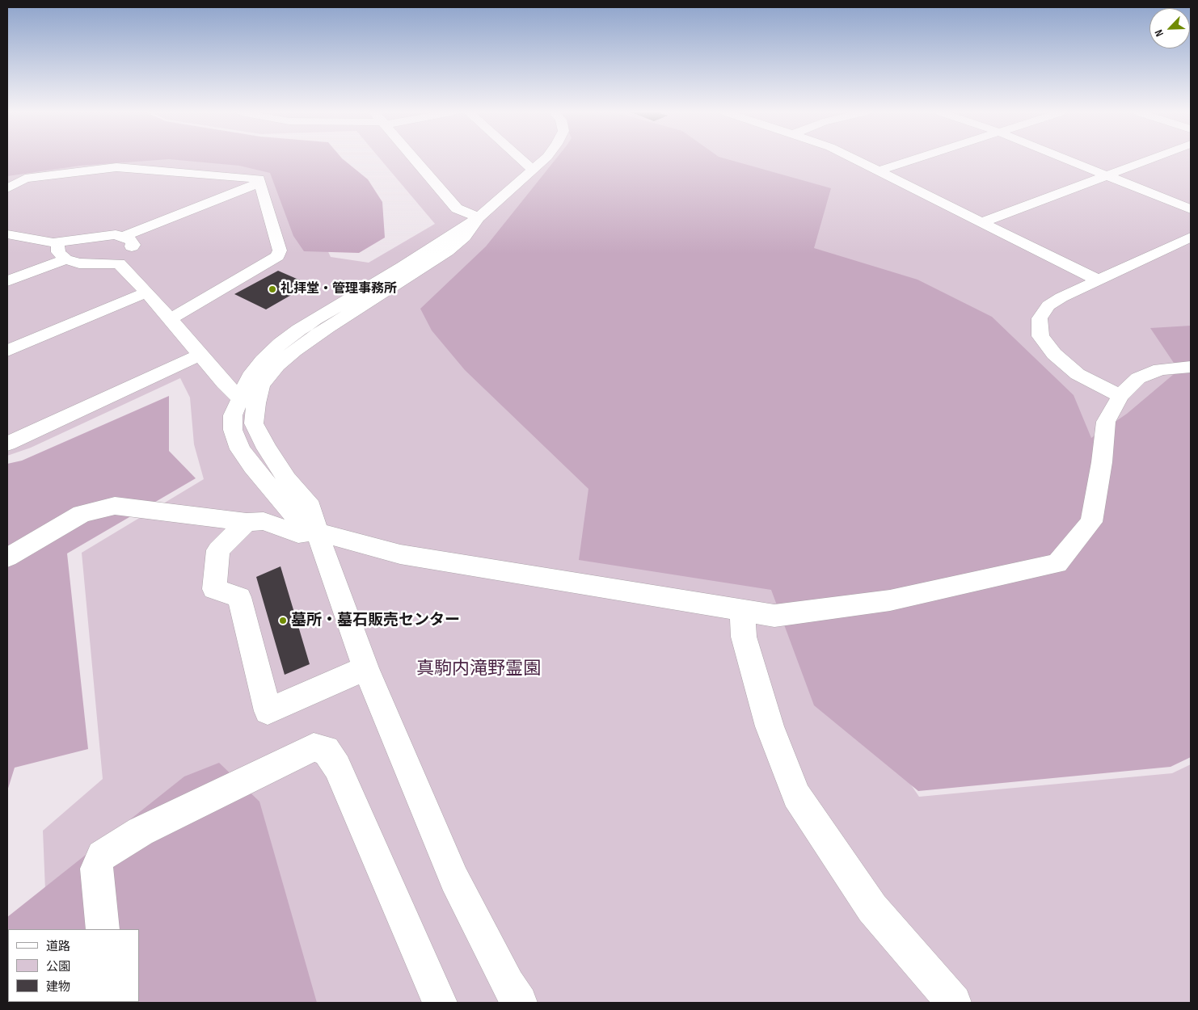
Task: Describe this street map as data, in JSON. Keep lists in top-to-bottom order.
{
  "parks": ["真駒内滝野霊園"],
  "places": ["礼拝堂・管理事務所", "墓所・墓石販売センター"],
  "legend": ["道路", "公園", "建物"],
  "north": "bottom left"
}
